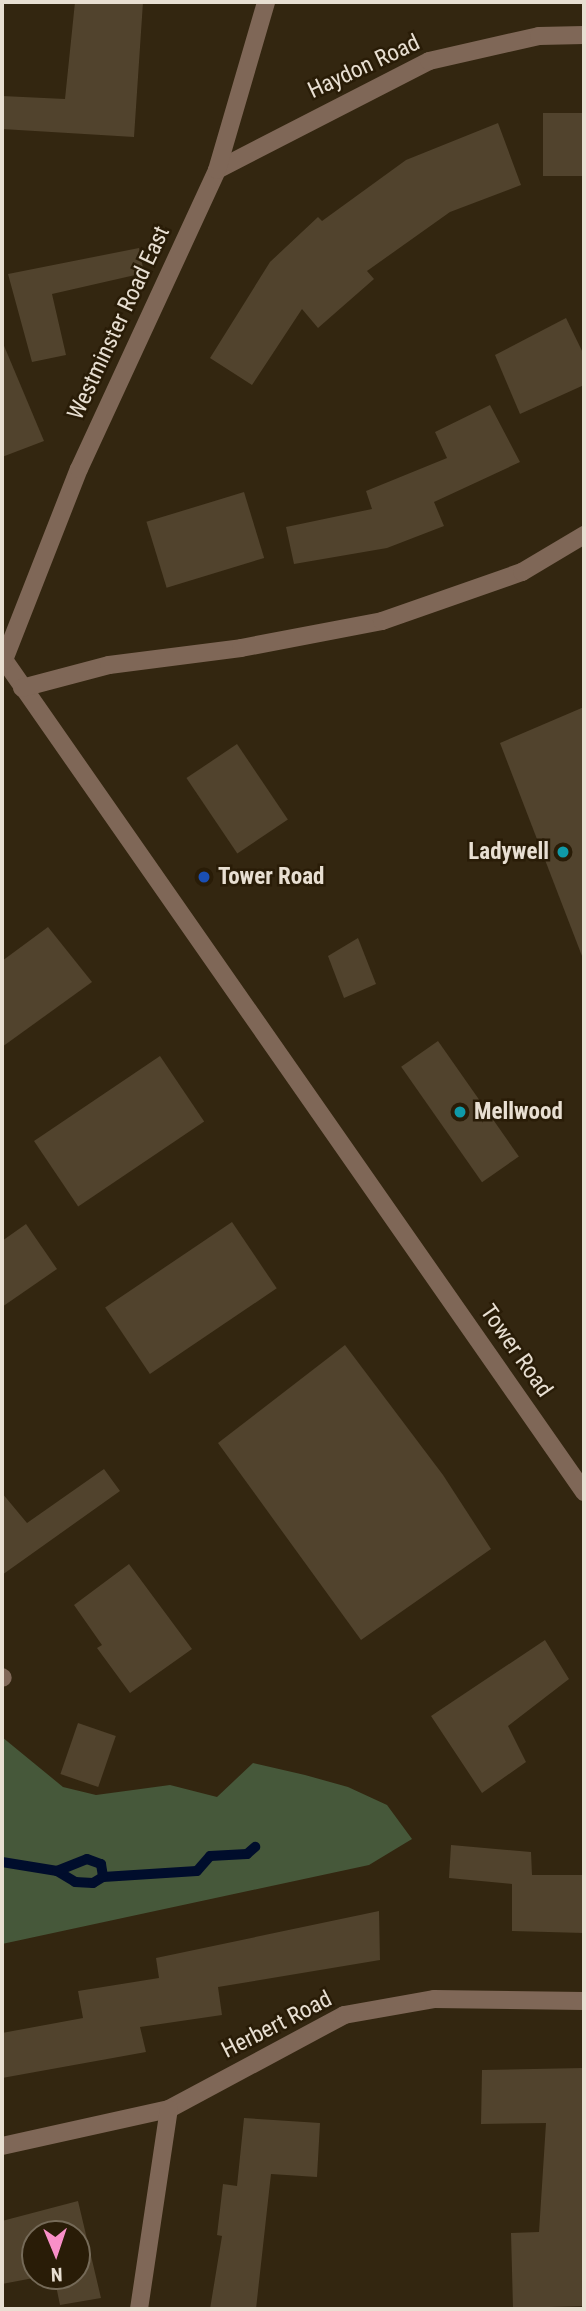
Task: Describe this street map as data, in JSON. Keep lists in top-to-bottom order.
{
  "streets": {
    "street": [
      "Haydon Road",
      "Westminster Road East",
      "Tower Road",
      "Herbert Road"
    ]
  },
  "crossings": [
    ["Haydon Road", "Westminster Road East"],
    ["Westminster Road East", "Tower Road"]
  ],
  "places": ["Ladywell", "Tower Road", "Mellwood"],
  "north": "bottom"
}
